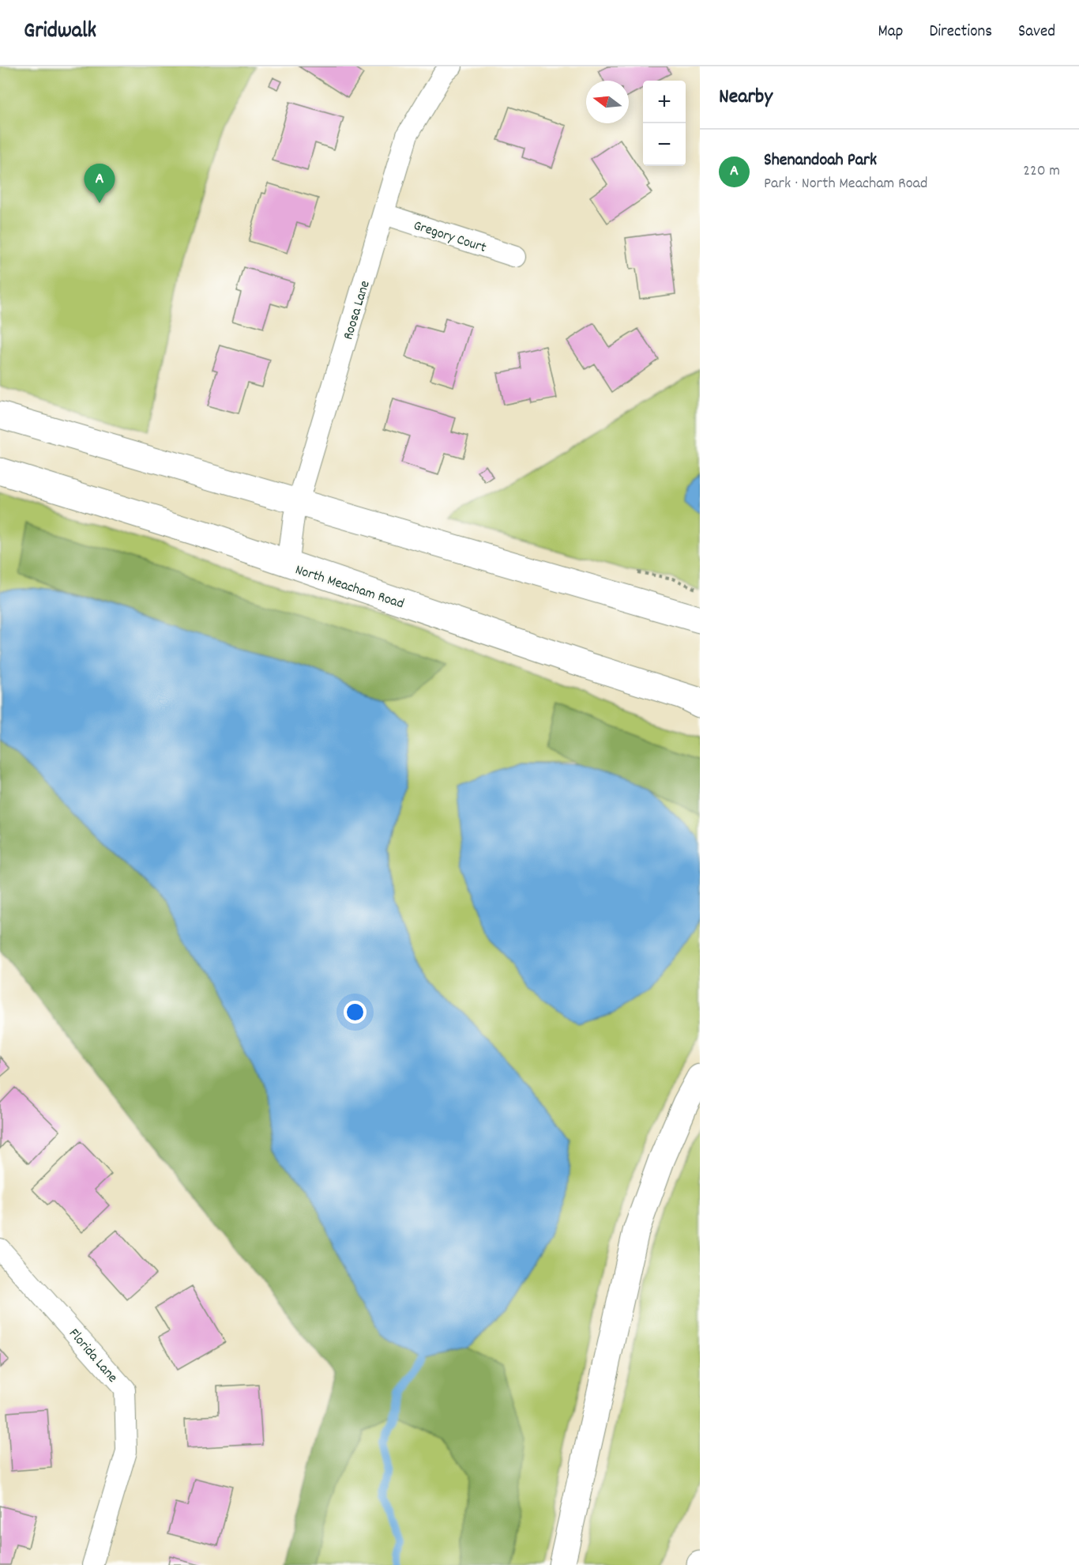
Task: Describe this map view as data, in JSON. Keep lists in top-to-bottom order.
{
  "streets": {
    "main road": ["North Meacham Road"],
    "street": ["Gregory Court", "Roosa Lane", "Florida Lane"]
  },
  "crossings": [
    ["Gregory Court", "Roosa Lane"],
    ["Roosa Lane", "North Meacham Road"]
  ],
  "north": "left",
  "page": {
    "header": "Gridwalk",
    "nav": ["Map", "Directions", "Saved"],
    "heading": "Nearby",
    "map_buttons": ["+", "−"],
    "list": [
      {
        "mark": "A",
        "name": "Shenandoah Park",
        "note": "Park · North Meacham Road",
        "value": "220 m"
      }
    ],
    "pins": "A"
  }
}
